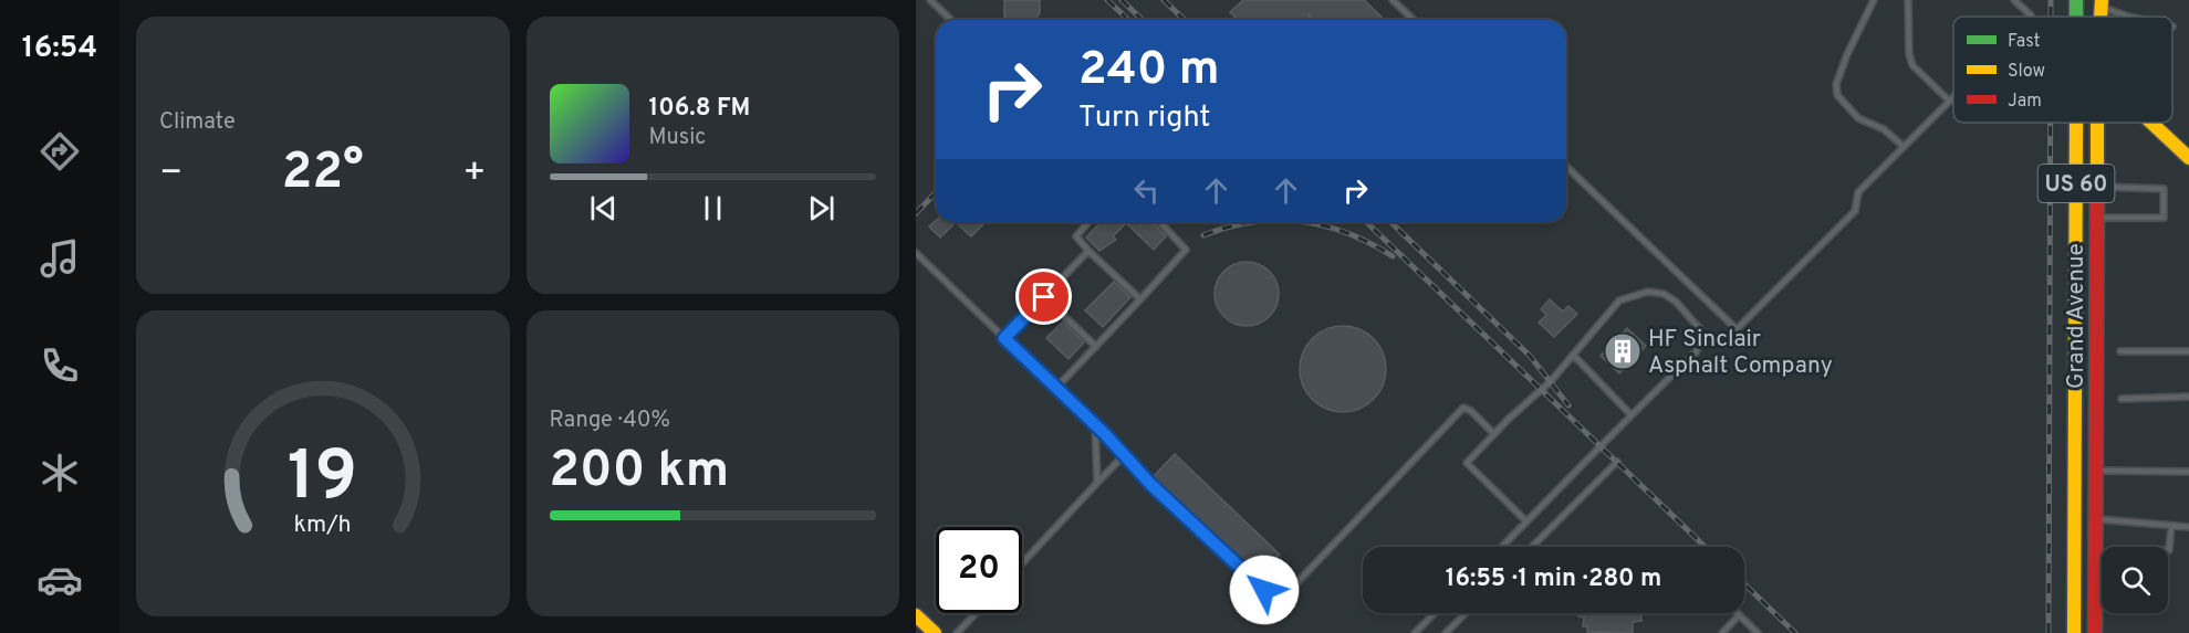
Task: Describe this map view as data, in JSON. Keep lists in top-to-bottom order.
{
  "streets": {
    "main road": ["US 60", "Grand Avenue"]
  },
  "places": {
    "building": ["HF Sinclair Asphalt Company"]
  },
  "legend": ["Fast", "Slow", "Jam"],
  "page": {
    "tabs": "16:54",
    "tile": [
      "Climate",
      ["Range · 40%", "200 km"]
    ],
    "turn": ["240 m", "Turn right"],
    "song": ["106.8 FM", "Music"],
    "heat": ["−", "22°", "+"],
    "limit": "20",
    "trip": "16:55 · 1 min · 280 m",
    "gauge": ["19", "km/h"]
  }
}
